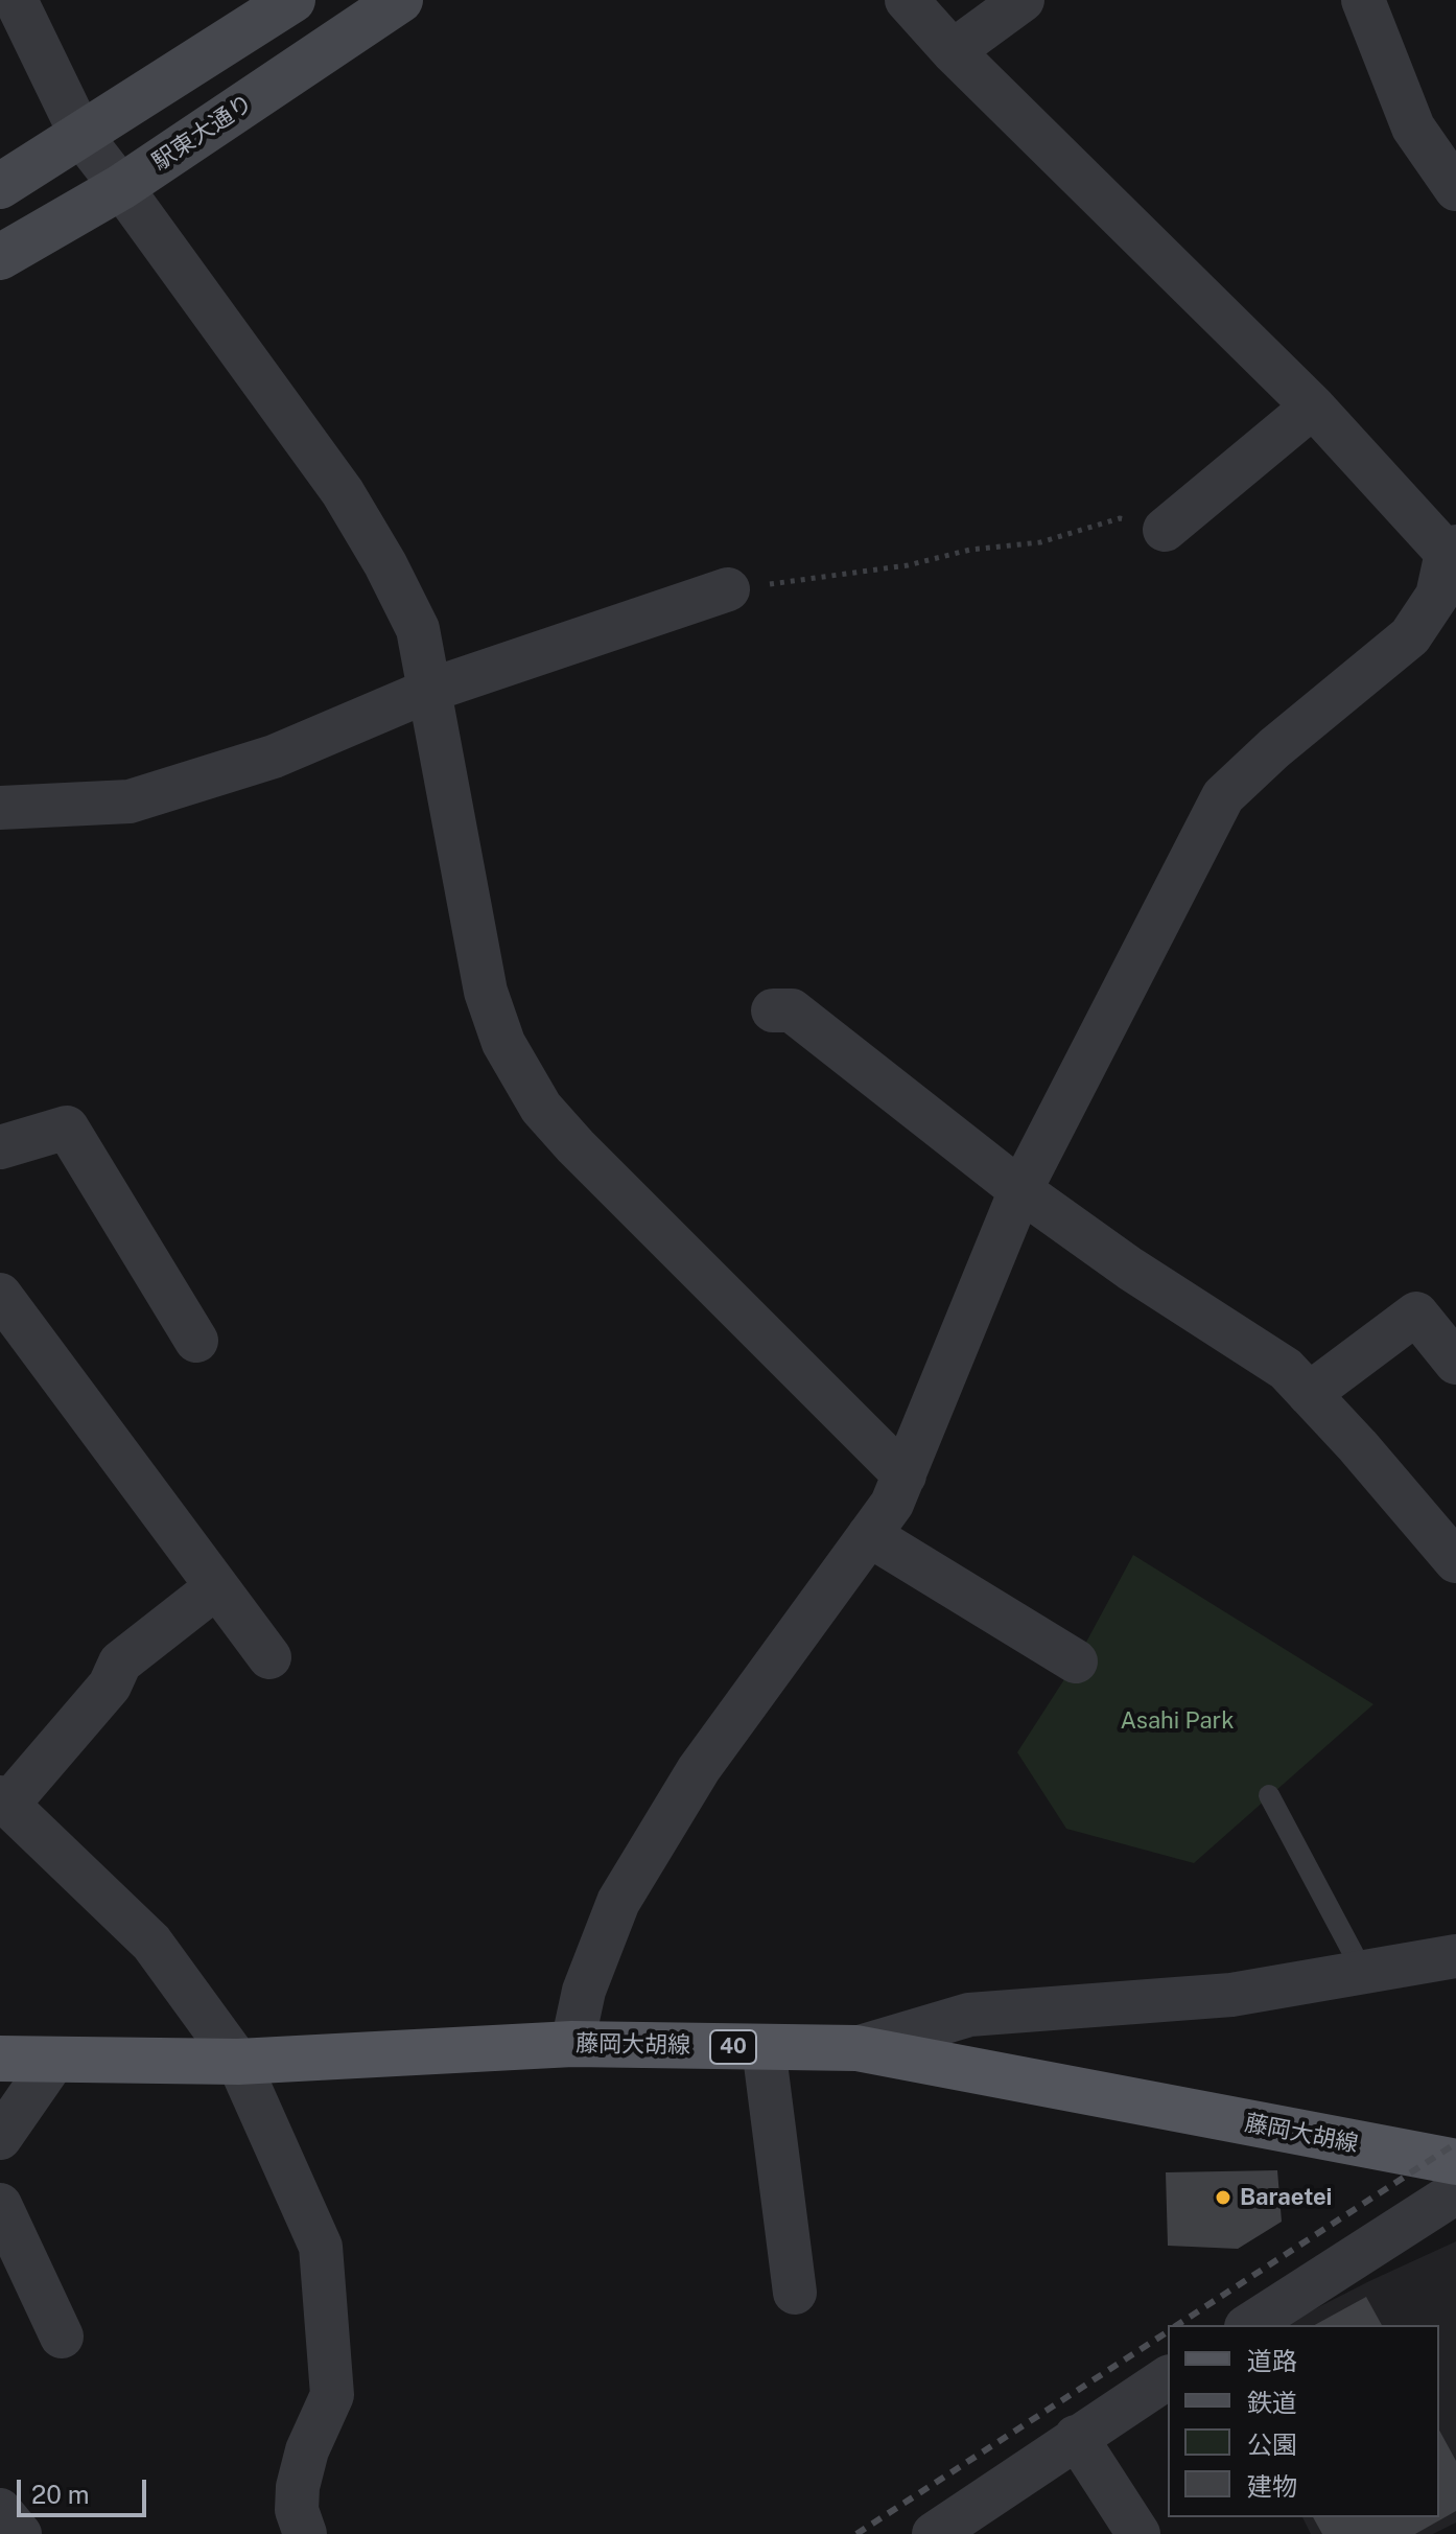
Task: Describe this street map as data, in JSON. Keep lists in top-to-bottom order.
{
  "streets": {
    "main road": ["藤岡大胡線", "40"],
    "street": ["駅東大通り"]
  },
  "parks": ["Asahi Park"],
  "places": ["Baraetei"],
  "legend": [
    "道路",
    "鉄道",
    "公園",
    "建物"
  ],
  "scale_bar": "20 m"
}
